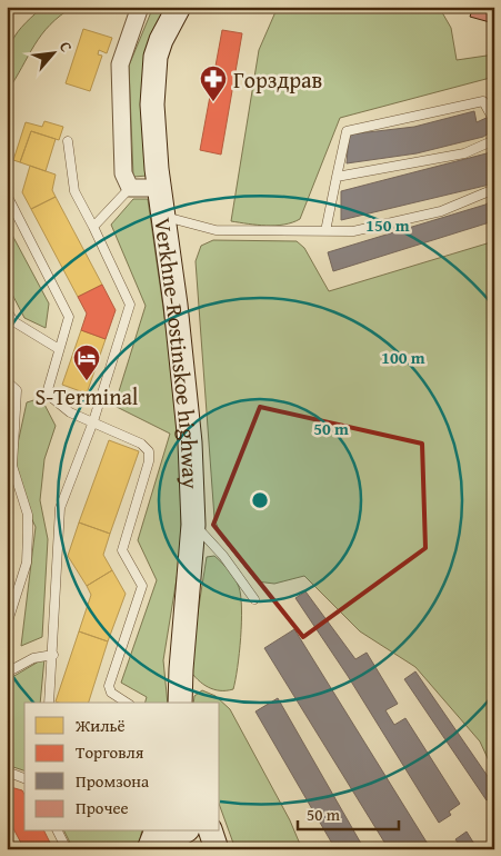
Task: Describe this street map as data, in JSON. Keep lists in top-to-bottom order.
{
  "streets": {
    "street": ["Verkhne-Rostinskoe highway"]
  },
  "places": {
    "pharmacy": ["Горздрав"],
    "hotel": ["S-Terminal"]
  },
  "legend": [
    "Жильё",
    "Торговля",
    "Промзона",
    "Прочее"
  ],
  "scale_bar": "50 m",
  "north": "top right",
  "rings": ["150 m", "100 m", "50 m"]
}
